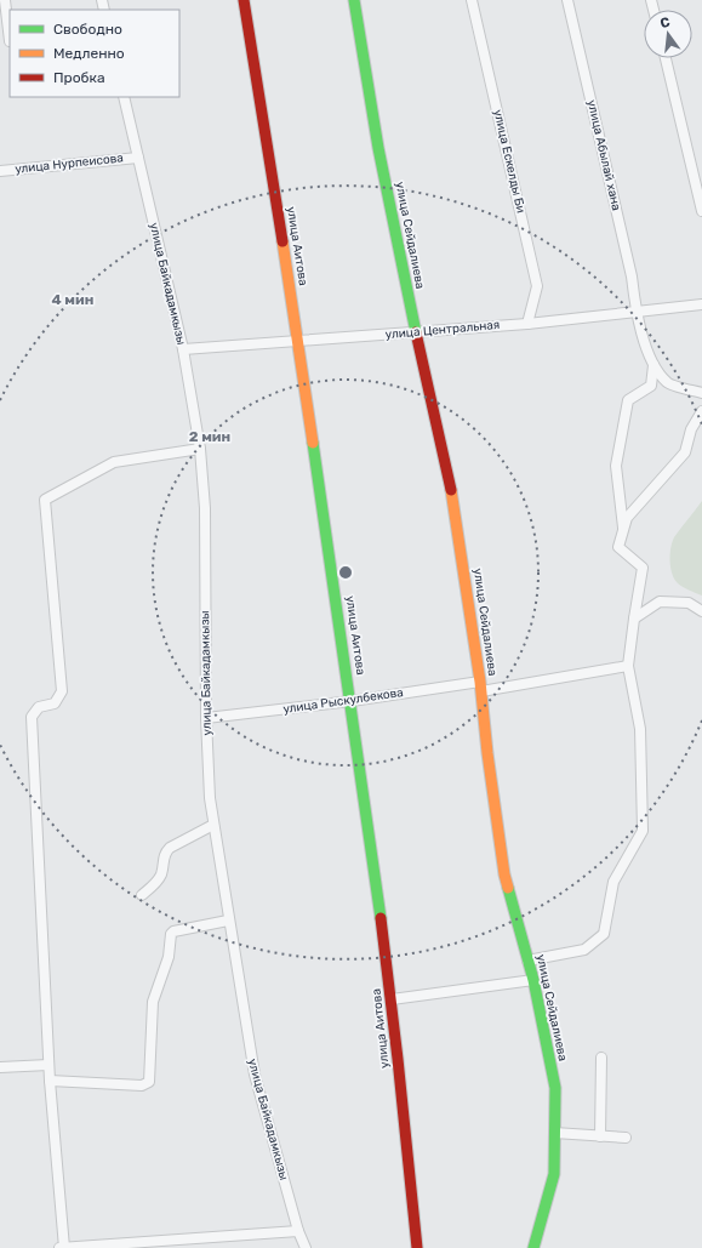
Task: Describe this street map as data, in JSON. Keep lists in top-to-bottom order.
{
  "streets": {
    "main road": ["улица Сейдалиева", "улица Аитова"],
    "street": [
      "улица Абылай хана",
      "улица Ескелды Би",
      "улица Нурпеисова",
      "улица Байкадамкызы",
      "улица Центральная",
      "улица Рыскулбекова"
    ]
  },
  "crossings": [
    ["улица Абылай хана", "улица Центральная"],
    ["улица Ескелды Би", "улица Центральная"],
    ["улица Нурпеисова", "улица Байкадамкызы"],
    ["улица Сейдалиева", "улица Центральная"],
    ["улица Сейдалиева", "улица Рыскулбекова"],
    ["улица Аитова", "улица Центральная"],
    ["улица Аитова", "улица Рыскулбекова"],
    ["улица Байкадамкызы", "улица Центральная"],
    ["улица Байкадамкызы", "улица Рыскулбекова"]
  ],
  "legend": ["Свободно", "Медленно", "Пробка"],
  "north": "top",
  "rings": ["4 мин", "2 мин"]
}
